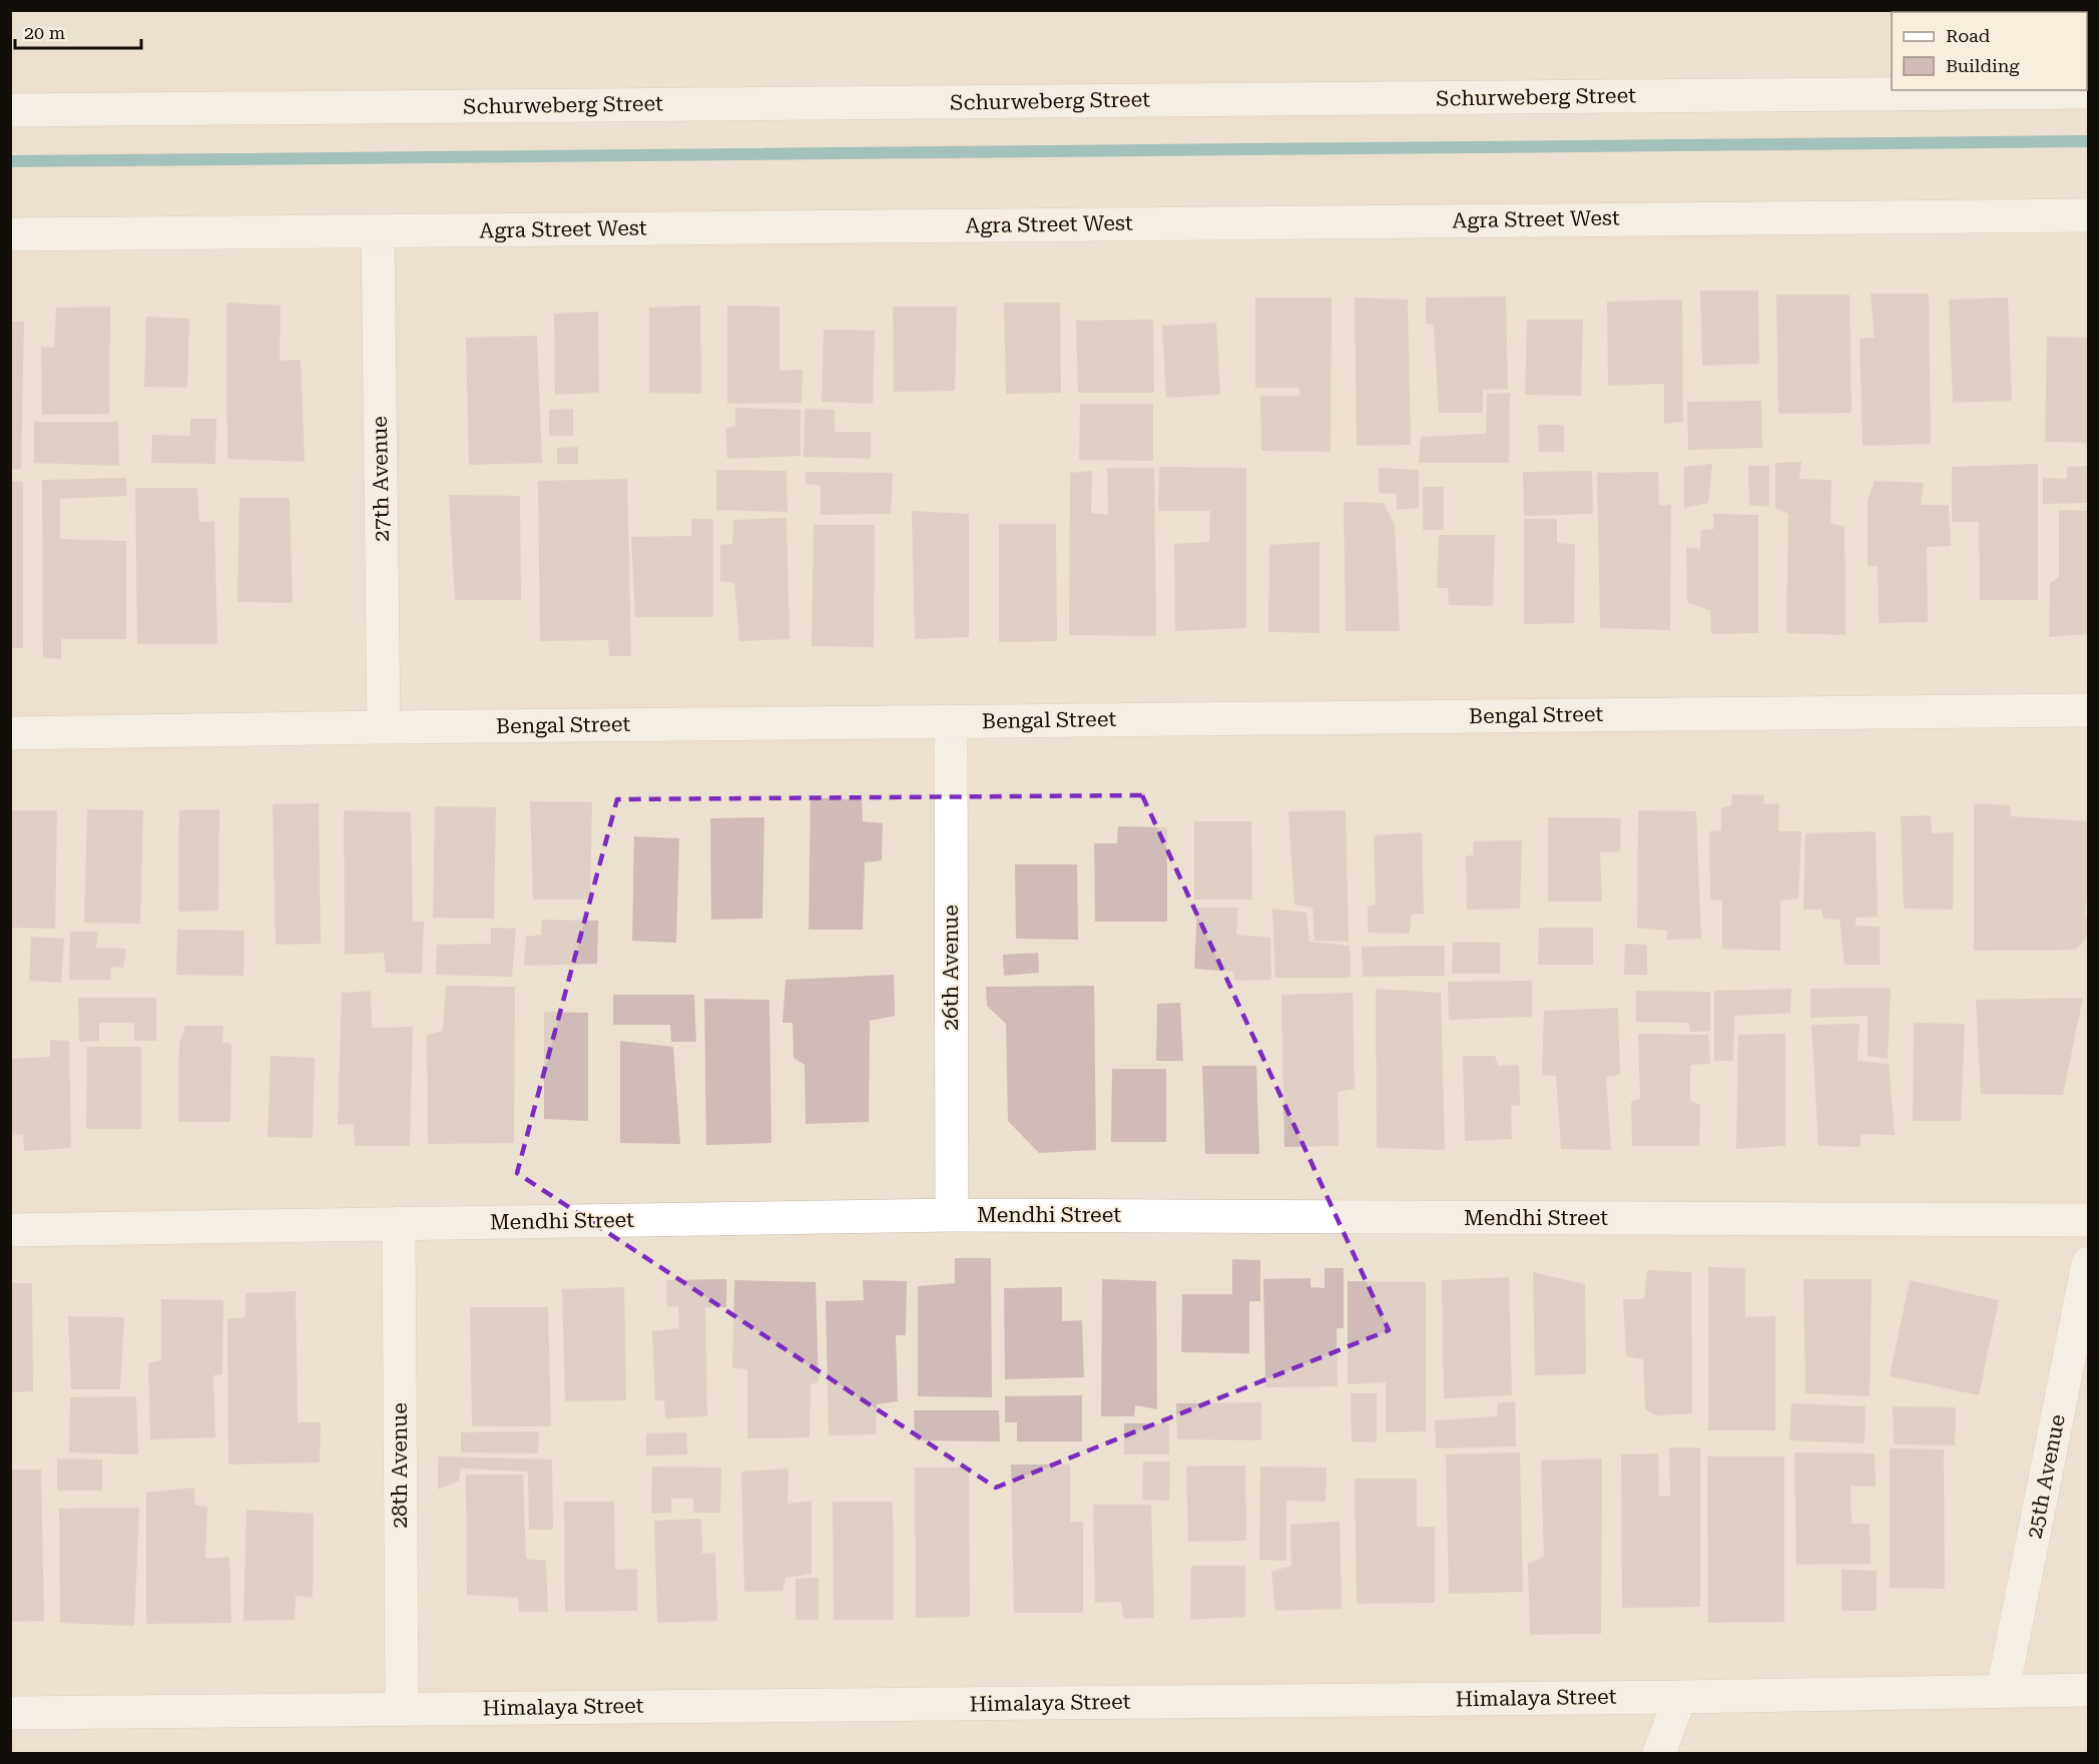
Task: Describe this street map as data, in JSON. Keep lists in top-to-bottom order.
{
  "streets": {
    "street": [
      "Schurweberg Street",
      "Agra Street West",
      "27th Avenue",
      "Bengal Street",
      "26th Avenue",
      "Mendhi Street",
      "28th Avenue",
      "25th Avenue",
      "Himalaya Street"
    ]
  },
  "crossings": [
    ["Agra Street West", "27th Avenue"],
    ["27th Avenue", "Bengal Street"],
    ["Bengal Street", "26th Avenue"],
    ["26th Avenue", "Mendhi Street"],
    ["Mendhi Street", "28th Avenue"],
    ["28th Avenue", "Himalaya Street"],
    ["25th Avenue", "Himalaya Street"]
  ],
  "legend": ["Road", "Building"],
  "scale_bar": "20 m"
}
